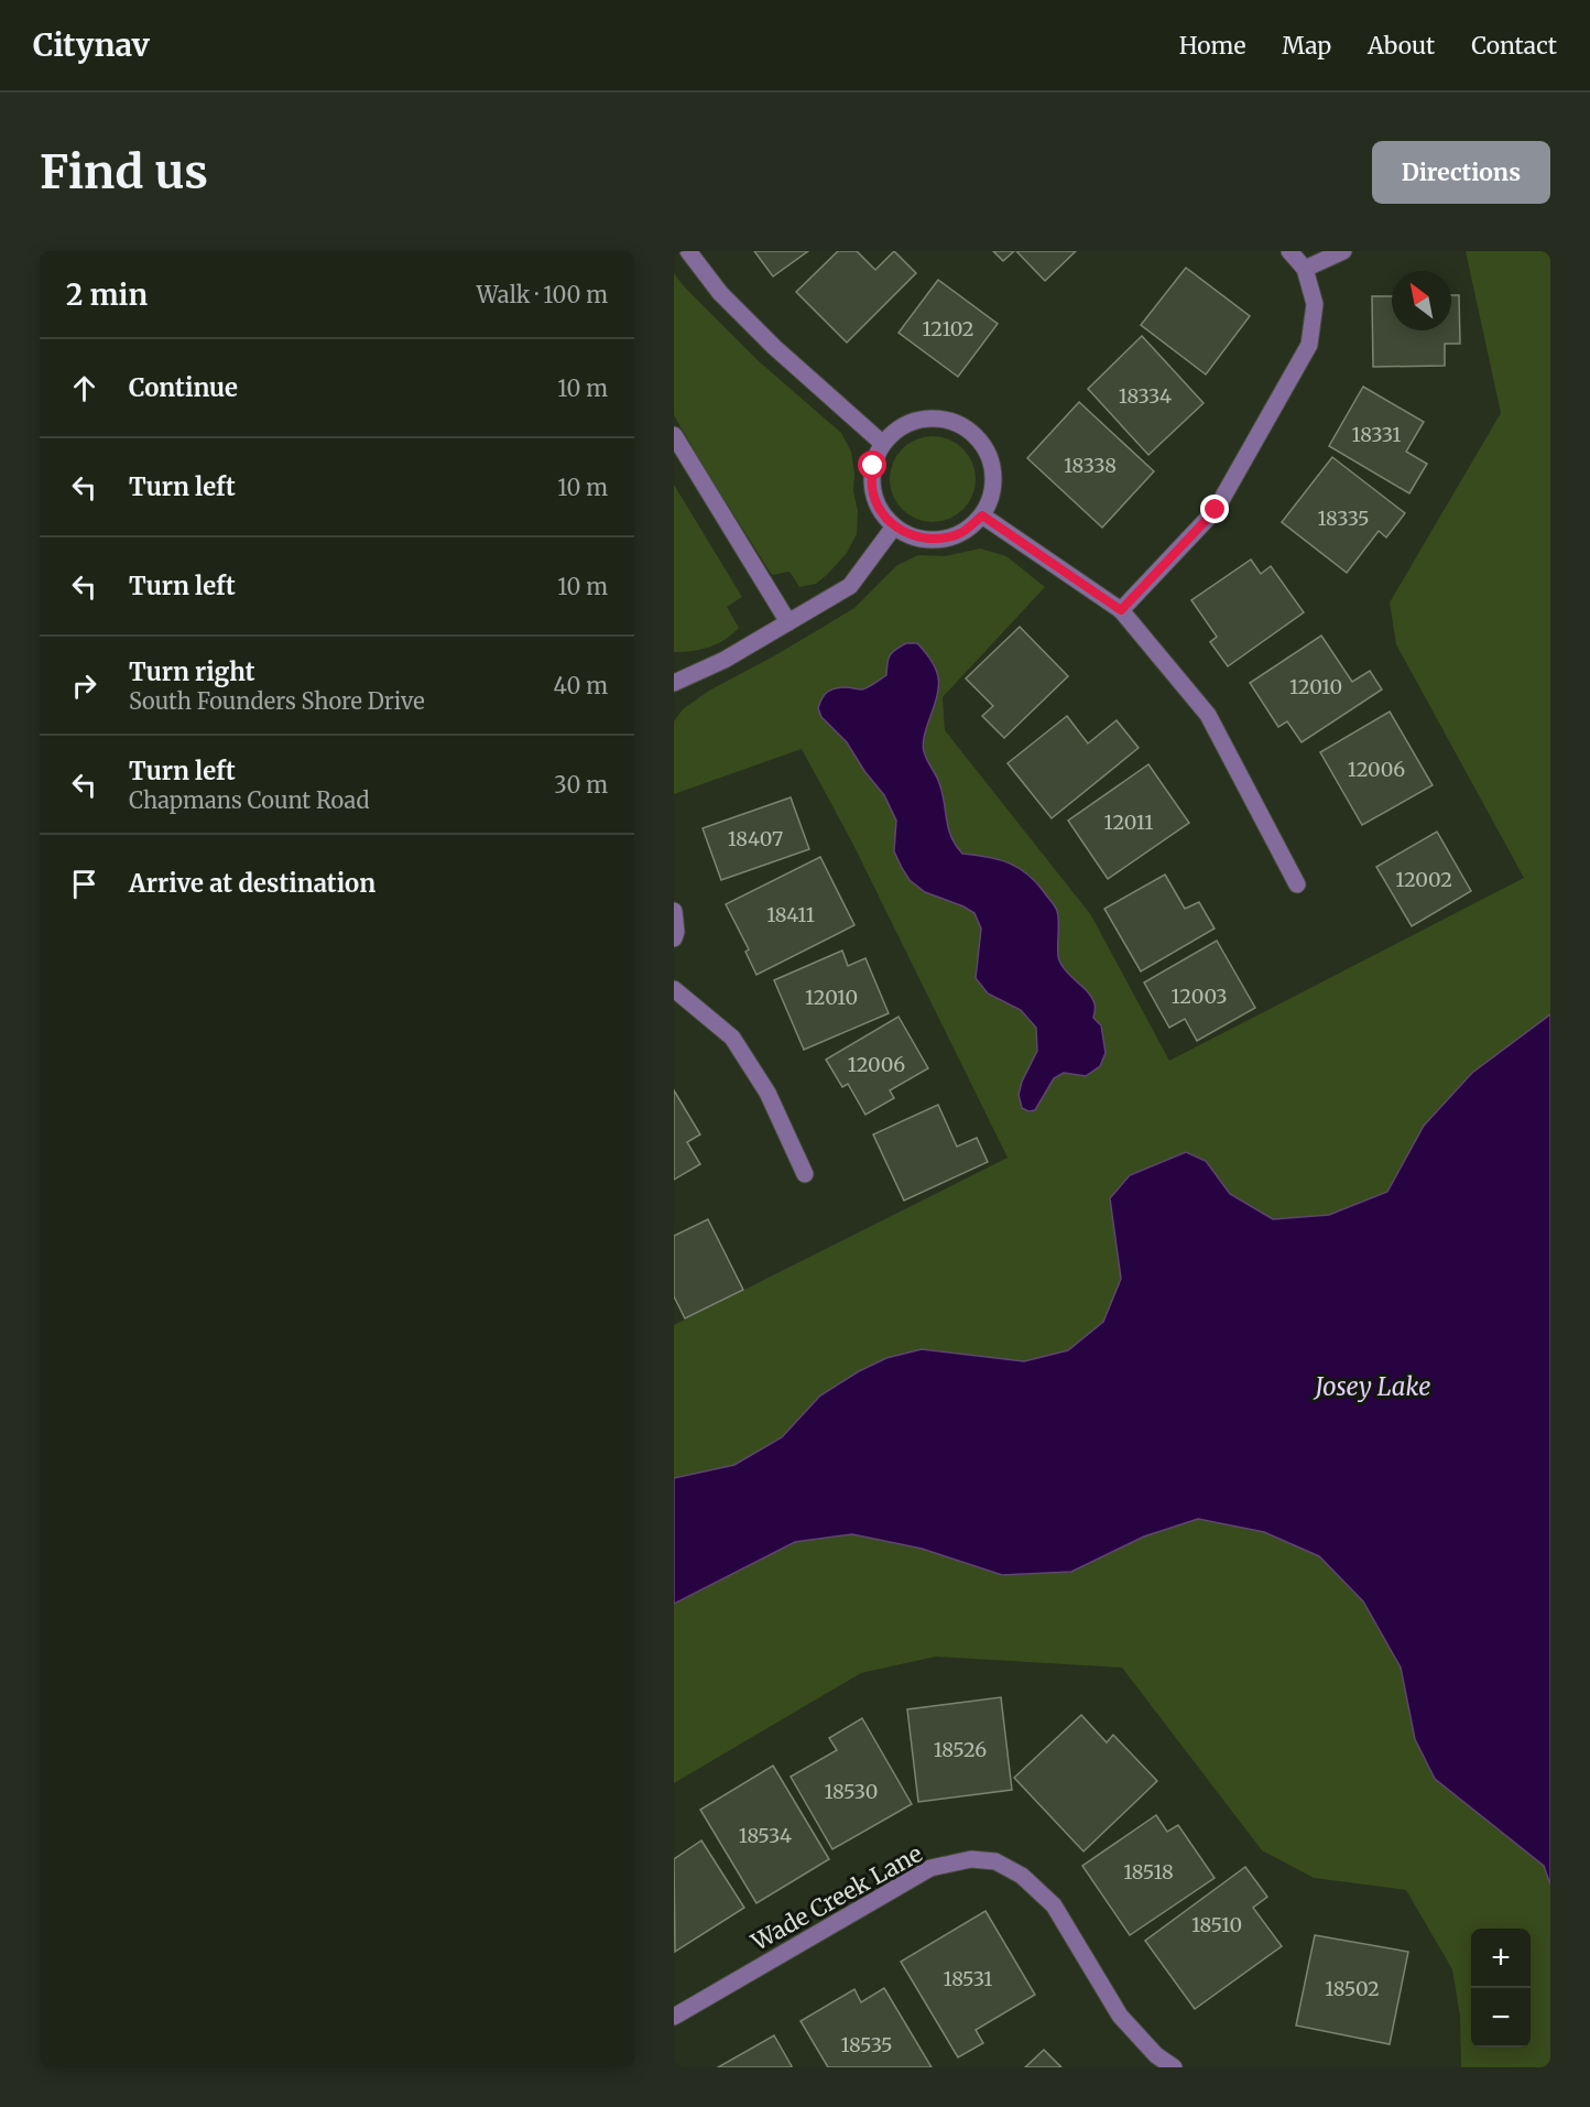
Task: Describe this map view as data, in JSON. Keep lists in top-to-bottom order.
{
  "streets": {
    "street": ["Wade Creek Lane"]
  },
  "water": ["Josey Lake"],
  "house_numbers": [
    "12102",
    "18334",
    "18331",
    "18338",
    "18335",
    "12010",
    "12006",
    "12011",
    "18407",
    "12002",
    "18411",
    "12003",
    "12010",
    "12006",
    "18526",
    "18530",
    "18534",
    "18518",
    "18510",
    "18531",
    "18502",
    "18535"
  ],
  "north": "top left",
  "page": {
    "header": "Citynav",
    "nav": [
      "Home",
      "Map",
      "About",
      "Contact"
    ],
    "buttons": "Directions",
    "title": "Find us",
    "heading": ["2 min", "Walk · 100 m"],
    "list": [
      ["Continue", "10 m"],
      ["Turn left", "10 m"],
      ["Turn left", "10 m"],
      ["Turn right", "South Founders Shore Drive", "40 m"],
      ["Turn left", "Chapmans Count Road", "30 m"],
      "Arrive at destination"
    ],
    "map_buttons": ["+", "−"]
  }
}
